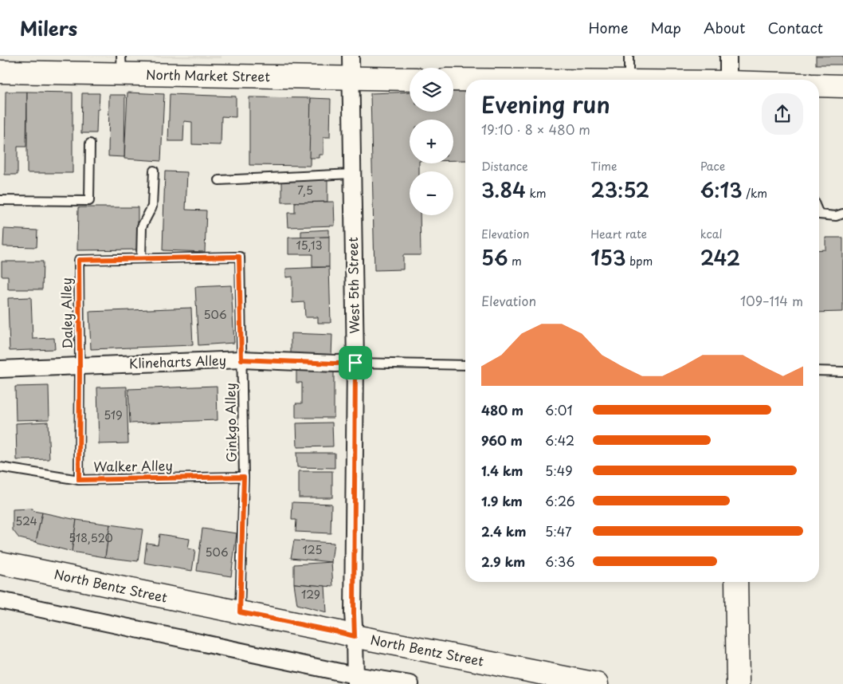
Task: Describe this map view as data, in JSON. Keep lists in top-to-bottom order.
{
  "streets": {
    "main road": ["North Market Street", "North Bentz Street"],
    "street": ["West 5th Street", "Klineharts Alley"],
    "lane": ["Daley Alley", "Ginkgo Alley", "Walker Alley"]
  },
  "crossings": [
    ["North Market Street", "West 5th Street"],
    ["West 5th Street", "Klineharts Alley"],
    ["West 5th Street", "North Bentz Street"],
    ["Daley Alley", "Klineharts Alley"],
    ["Daley Alley", "Ginkgo Alley"],
    ["Daley Alley", "Walker Alley"],
    ["Klineharts Alley", "Ginkgo Alley"],
    ["Ginkgo Alley", "Walker Alley"],
    ["Ginkgo Alley", "North Bentz Street"]
  ],
  "house_numbers": [
    "7,5",
    "15,13",
    "506",
    "519",
    "524",
    "518,520",
    "125",
    "506",
    "129"
  ],
  "page": {
    "header": "Milers",
    "nav": [
      "Home",
      "Map",
      "About",
      "Contact"
    ],
    "map_buttons": ["+", "−"],
    "heading": ["Evening run", "19:10 · 8 × 480 m"],
    "stats": [
      ["Distance", "3.84 km"],
      ["Time", "23:52"],
      ["Pace", "6:13 /km"],
      ["Elevation", "56 m"],
      ["Heart rate", "153 bpm"],
      ["kcal", "242"]
    ],
    "chart": ["Elevation", "109–114 m"],
    "list": [
      {
        "name": "480 m",
        "note": "6:01"
      },
      {
        "name": "960 m",
        "note": "6:42"
      },
      {
        "name": "1.4 km",
        "note": "5:49"
      },
      {
        "name": "1.9 km",
        "note": "6:26"
      },
      {
        "name": "2.4 km",
        "note": "5:47"
      },
      {
        "name": "2.9 km",
        "note": "6:36"
      }
    ]
  }
}
